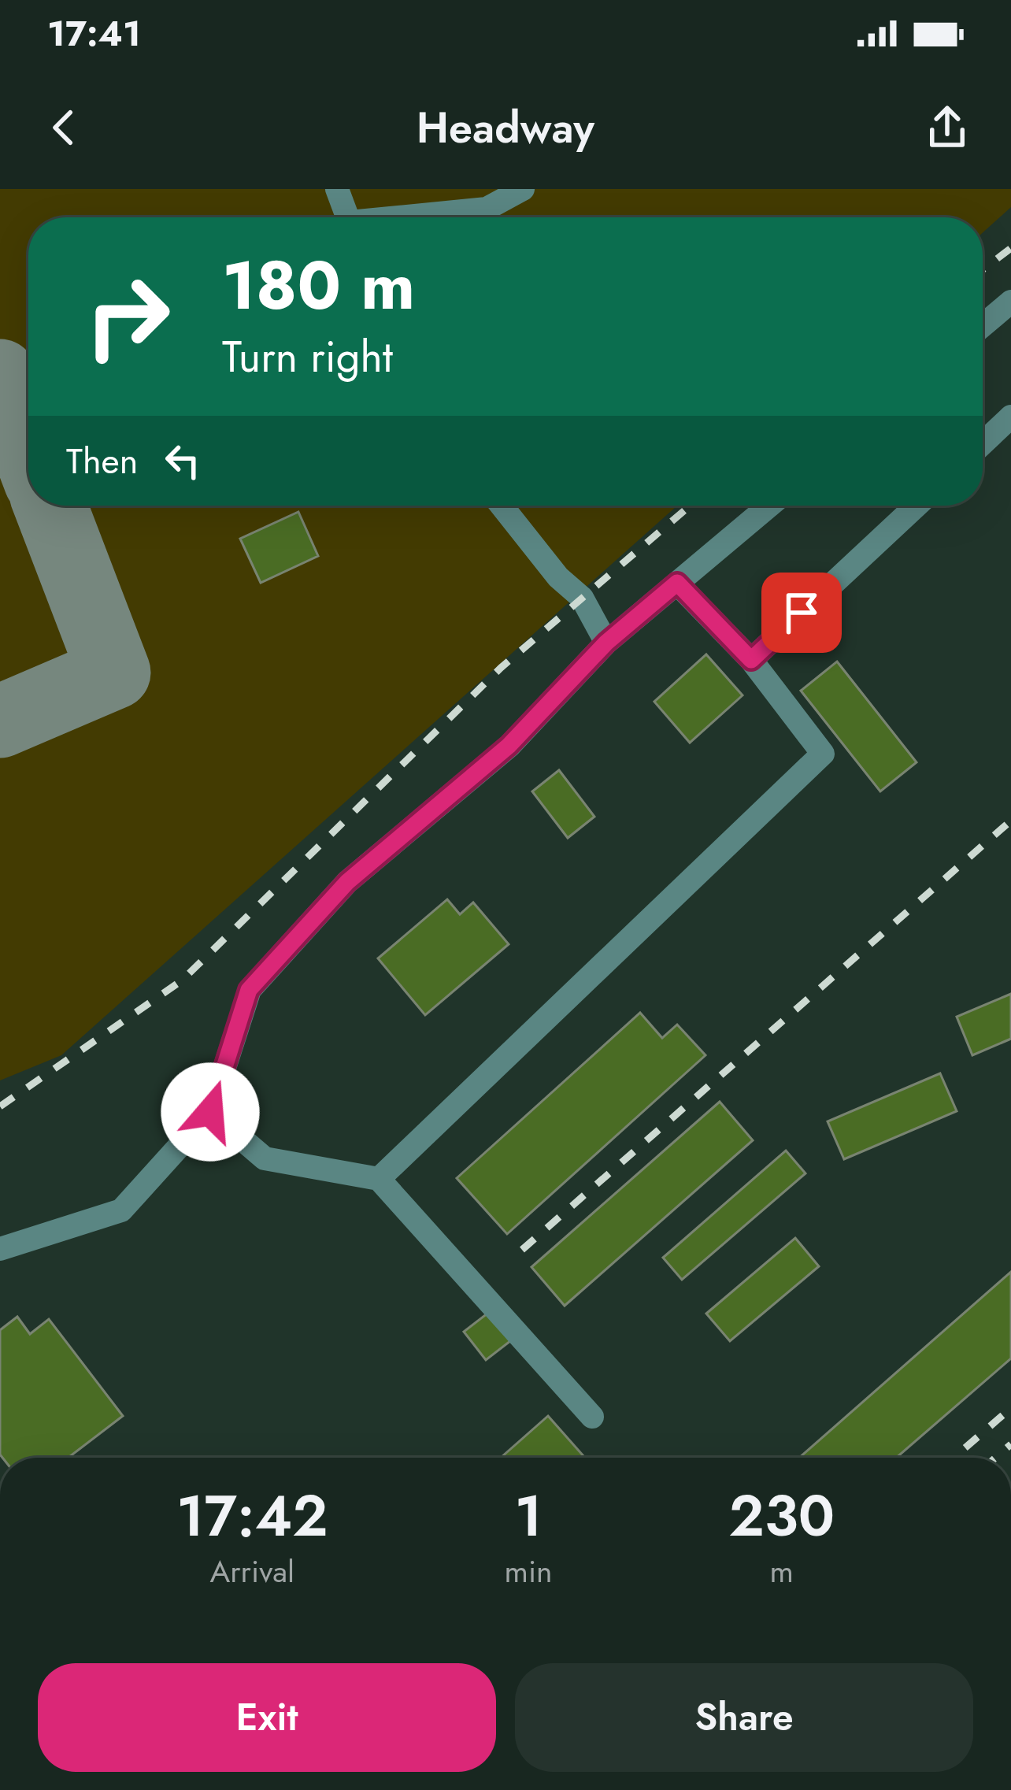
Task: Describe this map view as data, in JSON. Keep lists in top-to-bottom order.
{
  "page": {
    "status": "17:41",
    "header": "Headway",
    "turn": ["180 m", "Turn right"],
    "then": "Then",
    "eta": [
      "17:42",
      "Arrival",
      "1",
      "min",
      "230",
      "m"
    ],
    "buttons": ["Exit", "Share"]
  }
}
